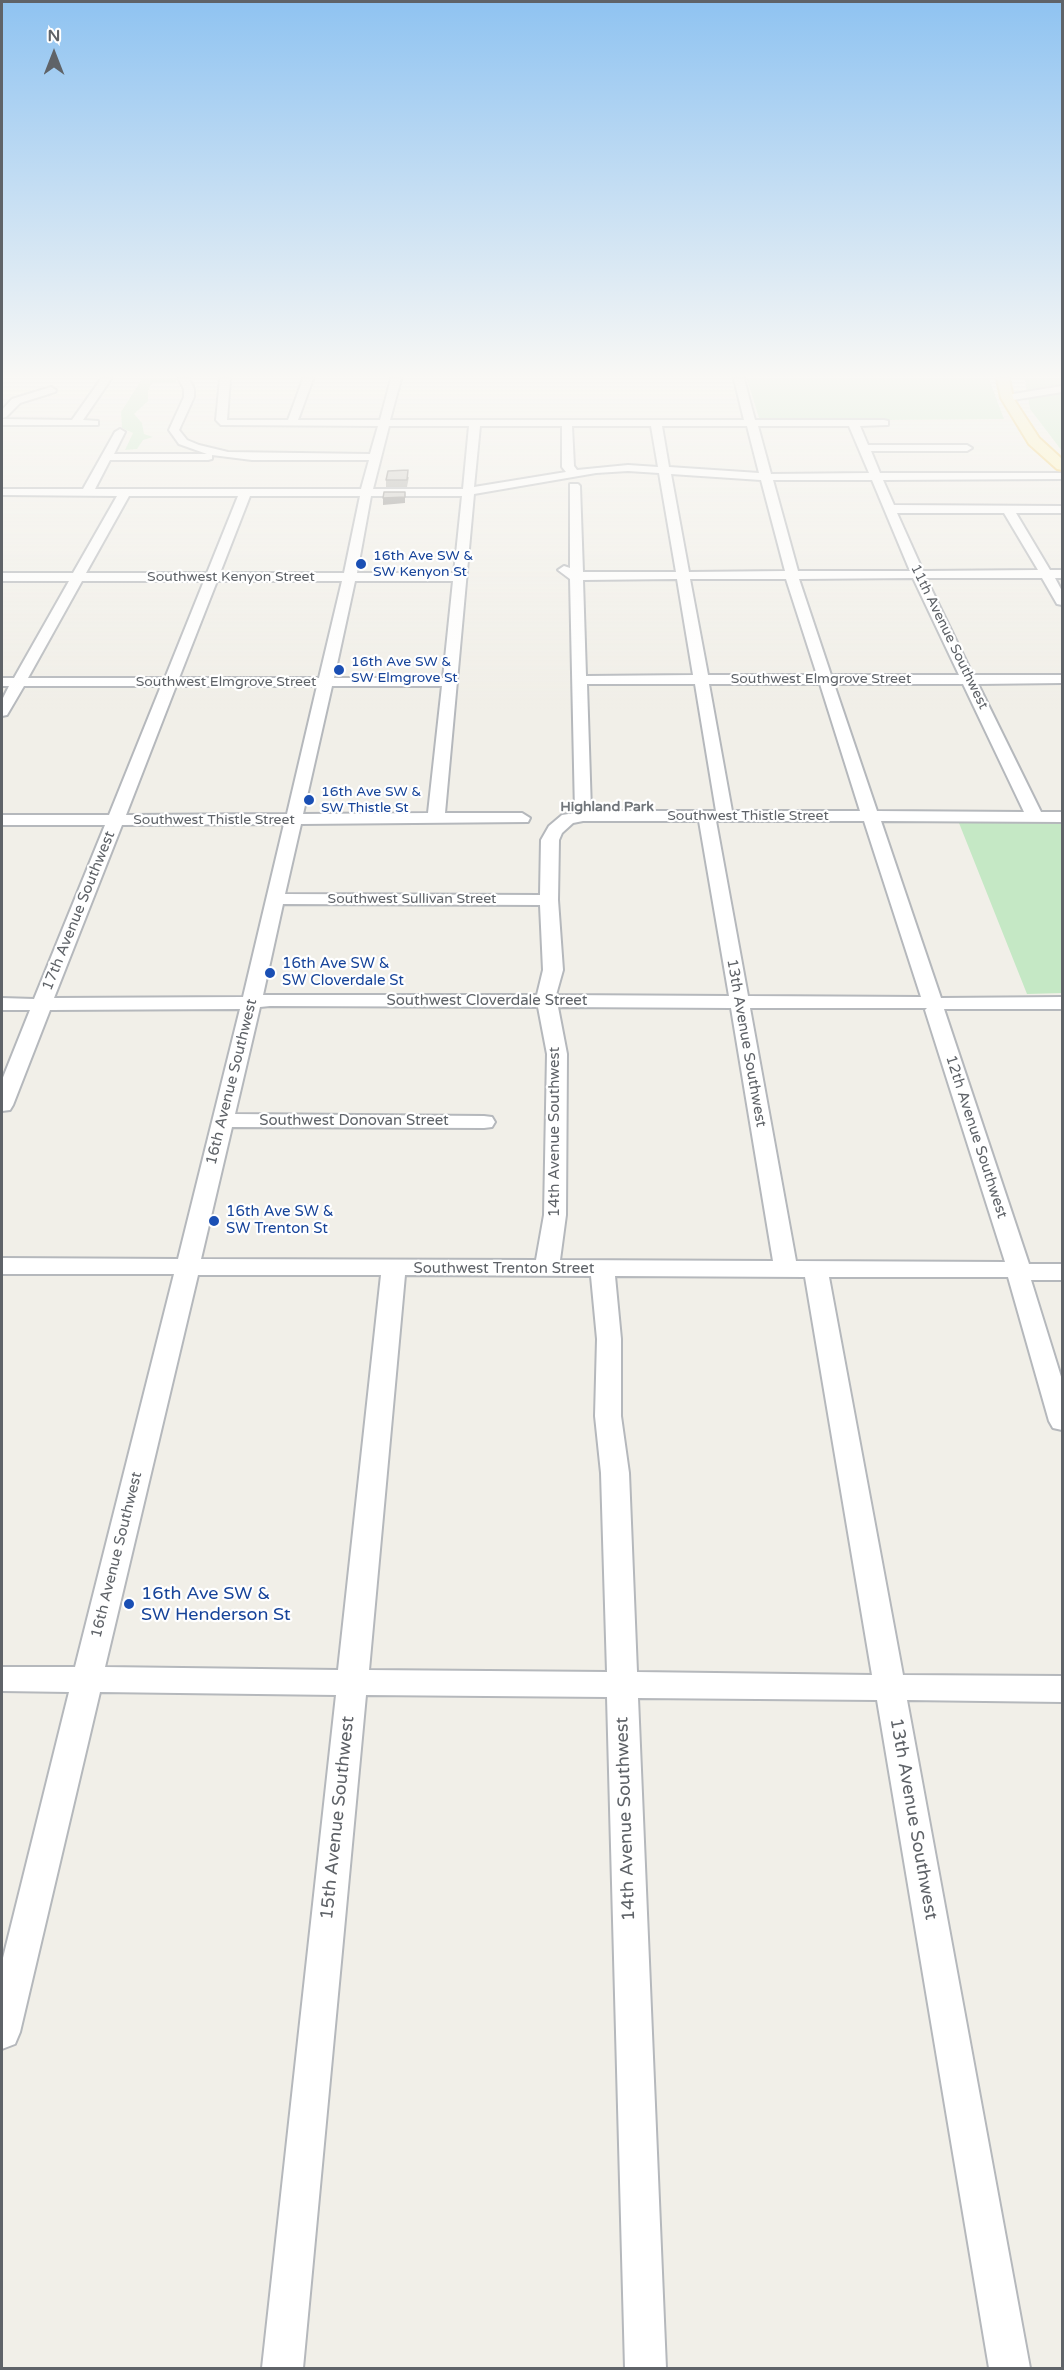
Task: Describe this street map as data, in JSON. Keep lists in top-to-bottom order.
{
  "streets": {
    "street": [
      "Southwest Kenyon Street",
      "11th Avenue Southwest",
      "Southwest Elmgrove Street",
      "Southwest Thistle Street",
      "Southwest Sullivan Street",
      "17th Avenue Southwest",
      "Southwest Cloverdale Street",
      "13th Avenue Southwest",
      "16th Avenue Southwest",
      "Southwest Donovan Street",
      "14th Avenue Southwest",
      "12th Avenue Southwest",
      "Southwest Trenton Street",
      "15th Avenue Southwest"
    ]
  },
  "crossings": [
    ["Southwest Kenyon Street", "17th Avenue Southwest"],
    ["Southwest Kenyon Street", "16th Avenue Southwest"],
    ["11th Avenue Southwest", "Southwest Elmgrove Street"],
    ["11th Avenue Southwest", "Southwest Thistle Street"],
    ["Southwest Elmgrove Street", "17th Avenue Southwest"],
    ["Southwest Elmgrove Street", "16th Avenue Southwest"],
    ["Southwest Elmgrove Street", "12th Avenue Southwest"],
    ["Southwest Thistle Street", "17th Avenue Southwest"],
    ["Southwest Thistle Street", "13th Avenue Southwest"],
    ["Southwest Thistle Street", "16th Avenue Southwest"],
    ["Southwest Thistle Street", "14th Avenue Southwest"],
    ["Southwest Thistle Street", "12th Avenue Southwest"],
    ["Southwest Sullivan Street", "16th Avenue Southwest"],
    ["Southwest Sullivan Street", "14th Avenue Southwest"],
    ["17th Avenue Southwest", "Southwest Cloverdale Street"],
    ["Southwest Cloverdale Street", "13th Avenue Southwest"],
    ["Southwest Cloverdale Street", "16th Avenue Southwest"],
    ["Southwest Cloverdale Street", "14th Avenue Southwest"],
    ["Southwest Cloverdale Street", "12th Avenue Southwest"],
    ["13th Avenue Southwest", "Southwest Trenton Street"],
    ["16th Avenue Southwest", "Southwest Donovan Street"],
    ["16th Avenue Southwest", "Southwest Trenton Street"],
    ["14th Avenue Southwest", "Southwest Trenton Street"],
    ["12th Avenue Southwest", "Southwest Trenton Street"],
    ["Southwest Trenton Street", "15th Avenue Southwest"]
  ],
  "districts": ["Highland Park"],
  "places": [
    "16th Ave SW & SW Kenyon St",
    "16th Ave SW & SW Elmgrove St",
    "16th Ave SW & SW Thistle St",
    "16th Ave SW & SW Cloverdale St",
    "16th Ave SW & SW Trenton St",
    "16th Ave SW & SW Henderson St"
  ],
  "north": "top"
}
